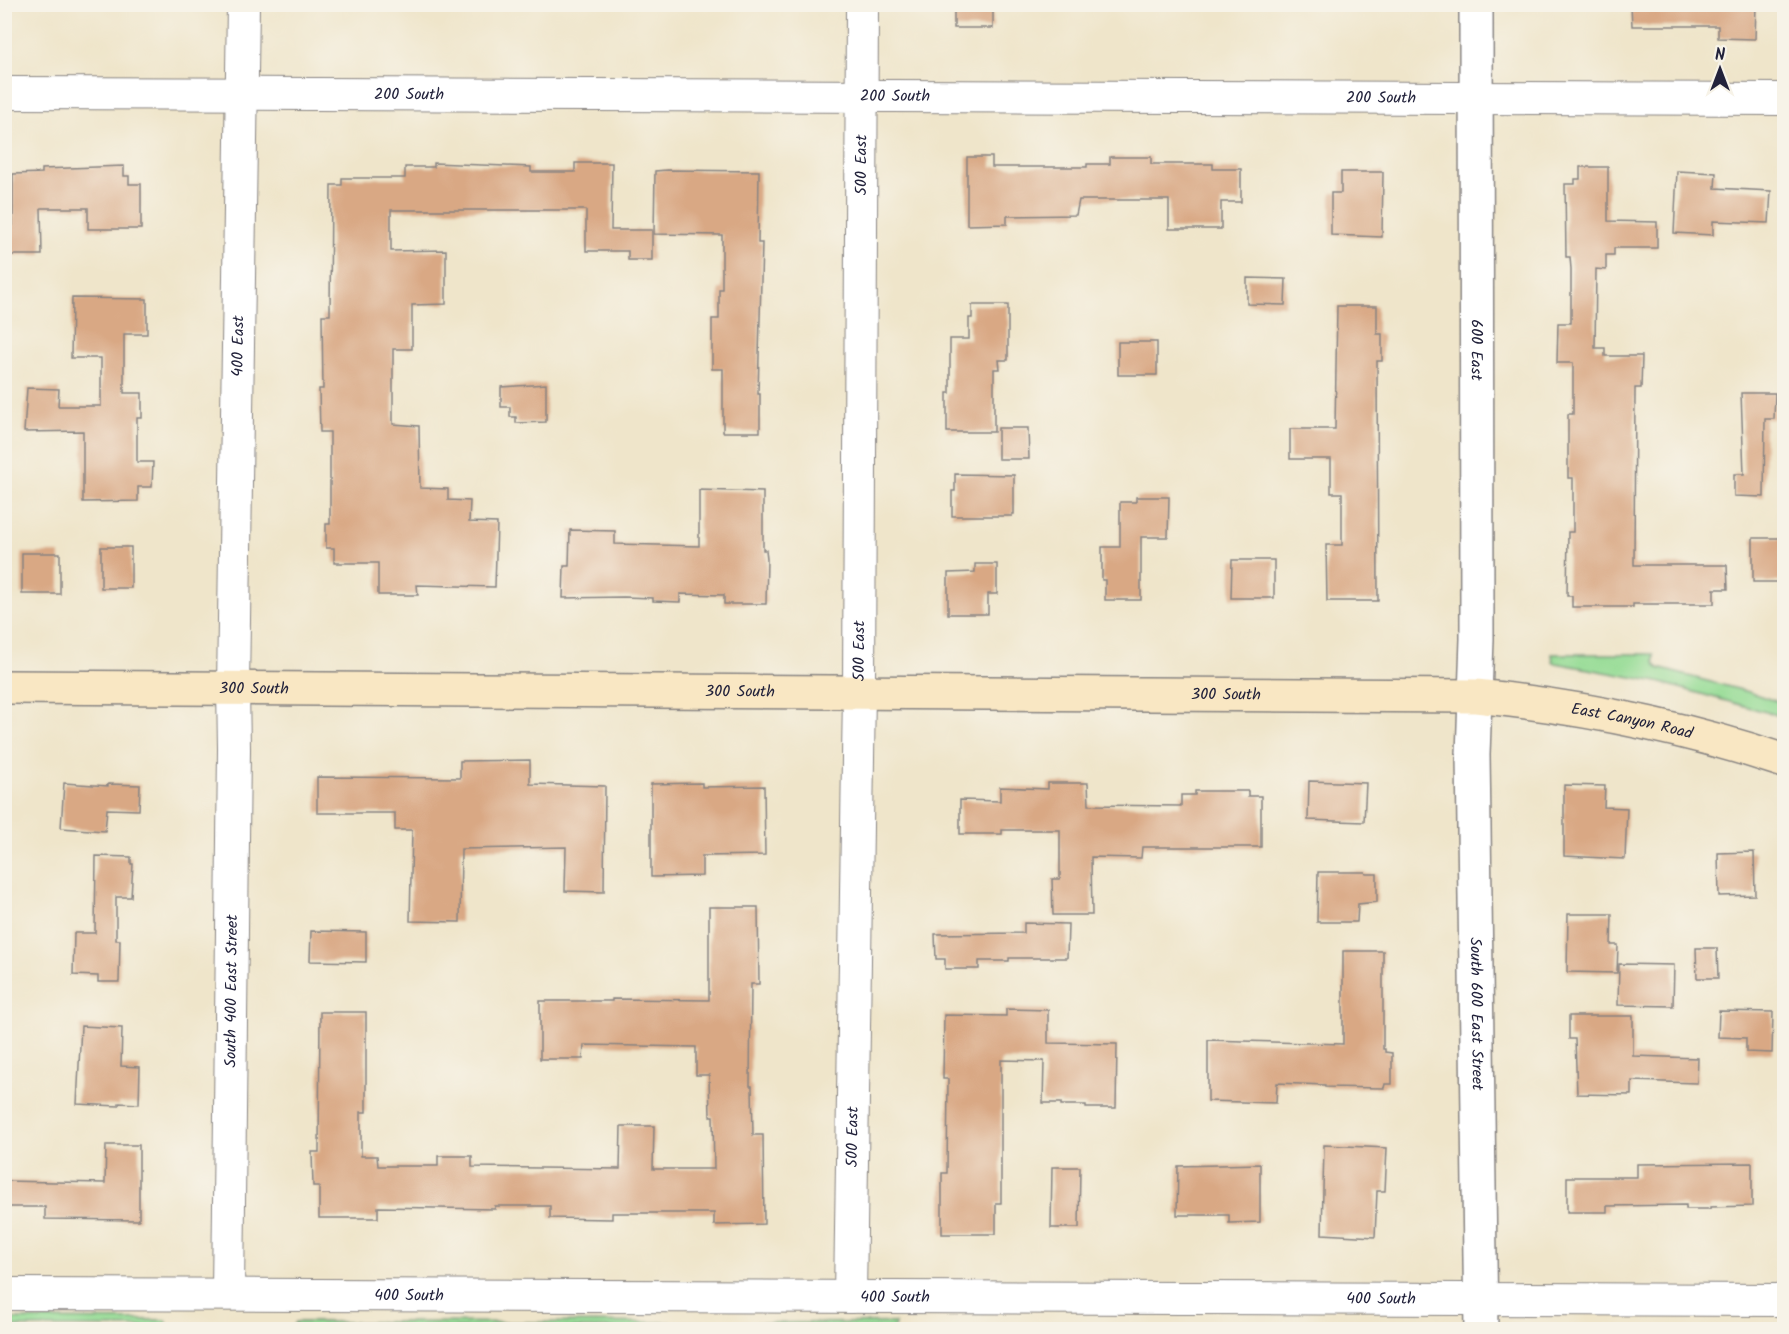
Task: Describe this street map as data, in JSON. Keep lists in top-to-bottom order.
{
  "streets": {
    "main road": ["300 South", "East Canyon Road"],
    "street": [
      "200 South",
      "500 East",
      "400 East",
      "600 East",
      "South 400 East Street",
      "South 600 East Street",
      "400 South"
    ]
  },
  "crossings": [
    ["200 South", "500 East"],
    ["200 South", "400 East"],
    ["200 South", "600 East"],
    ["500 East", "300 South"],
    ["500 East", "400 South"],
    ["400 East", "300 South"],
    ["400 East", "South 400 East Street"],
    ["600 East", "300 South"],
    ["600 East", "East Canyon Road"],
    ["600 East", "South 600 East Street"],
    ["300 South", "East Canyon Road"],
    ["300 South", "South 400 East Street"],
    ["300 South", "South 600 East Street"],
    ["East Canyon Road", "South 600 East Street"],
    ["South 400 East Street", "400 South"],
    ["South 600 East Street", "400 South"]
  ],
  "north": "top"
}
